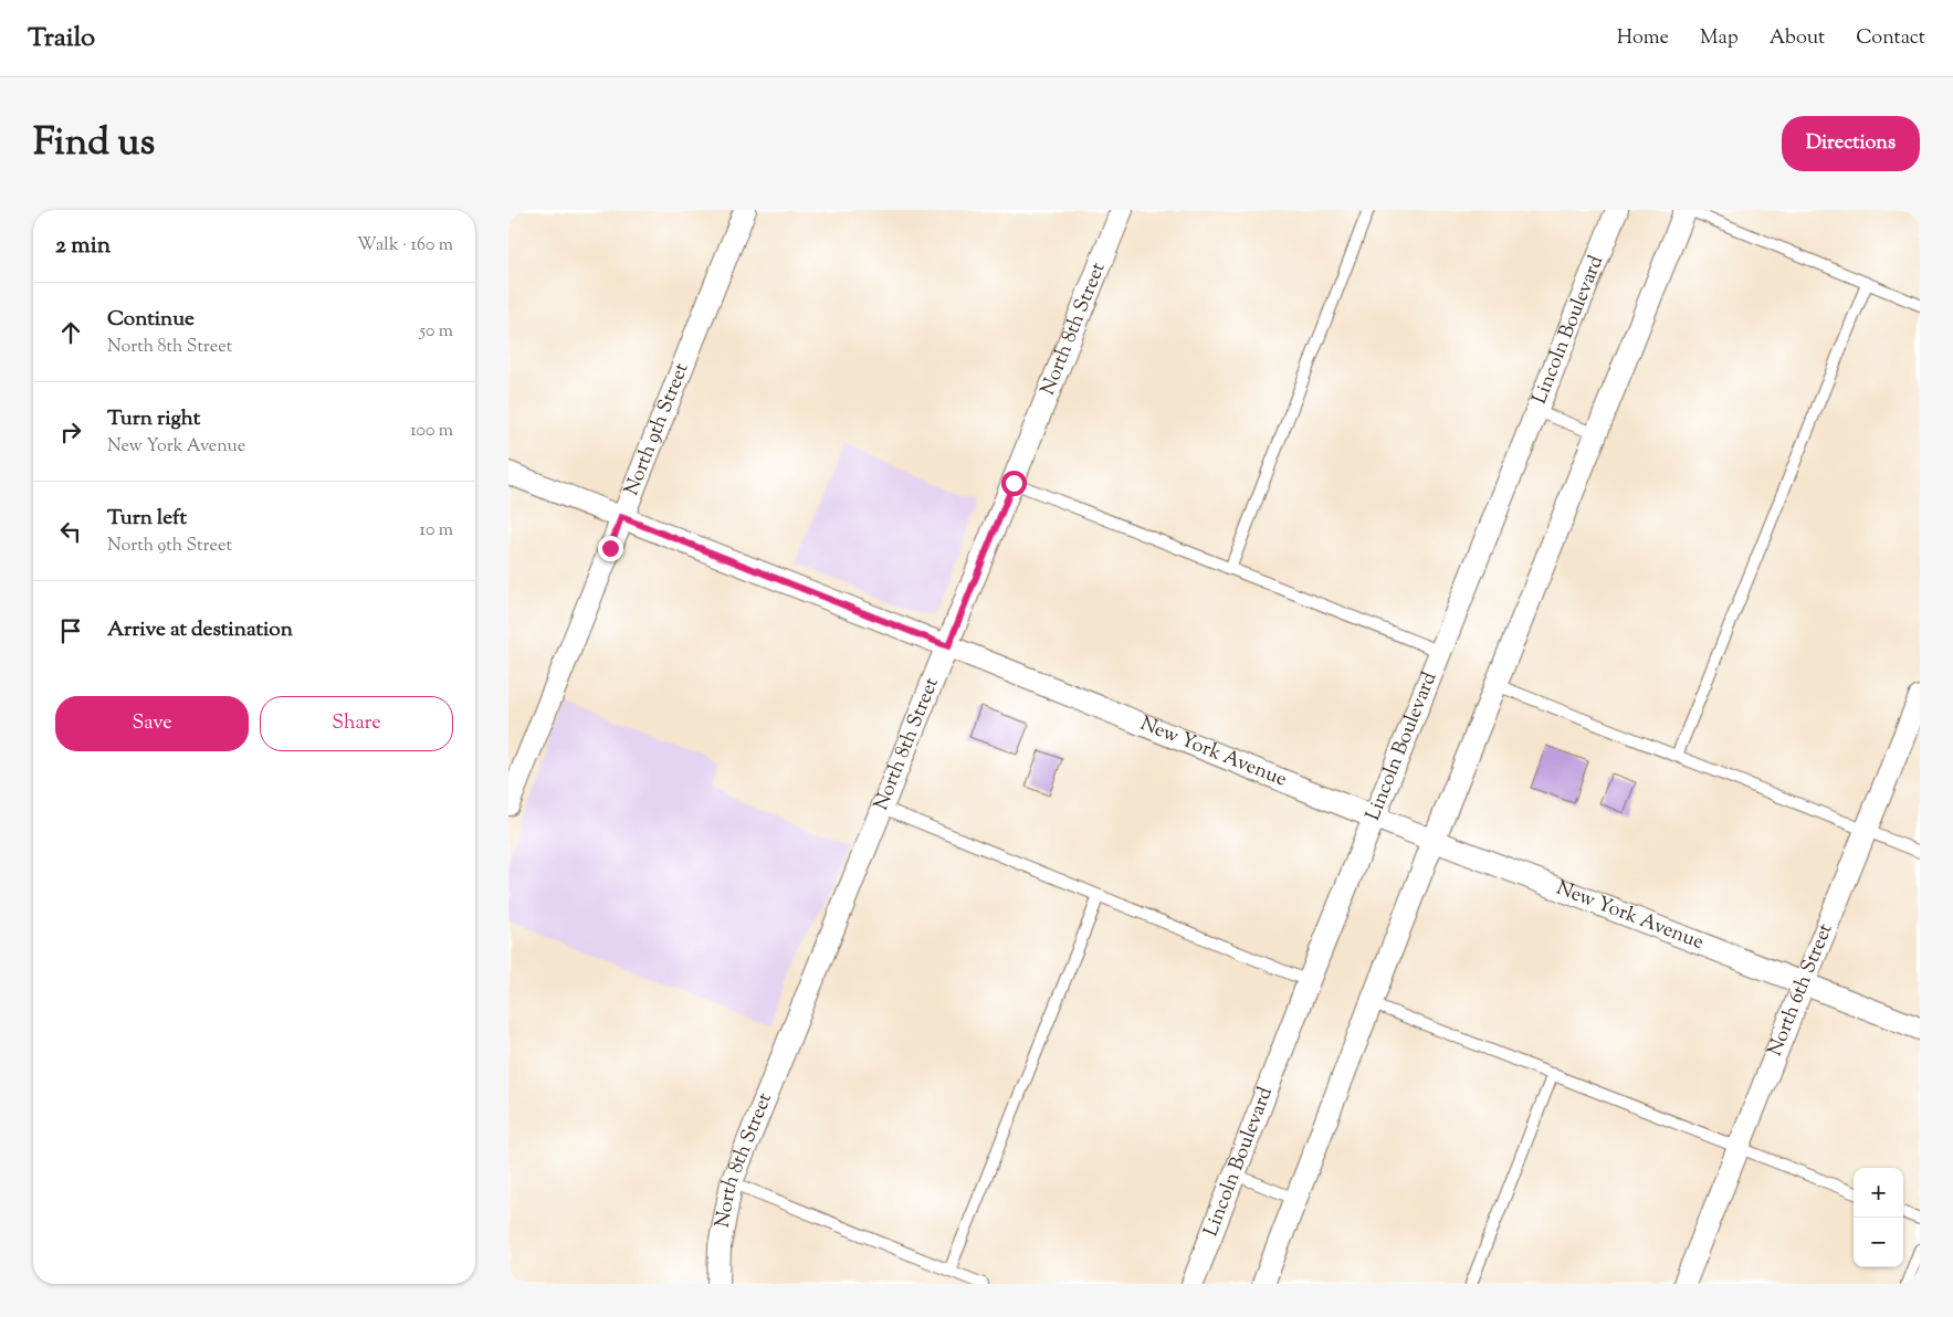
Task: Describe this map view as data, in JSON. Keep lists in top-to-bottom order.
{
  "streets": {
    "street": [
      "North 8th Street",
      "Lincoln Boulevard",
      "North 9th Street",
      "New York Avenue",
      "North 6th Street"
    ]
  },
  "crossings": [
    ["North 8th Street", "New York Avenue"],
    ["Lincoln Boulevard", "New York Avenue"],
    ["North 9th Street", "New York Avenue"],
    ["New York Avenue", "North 6th Street"]
  ],
  "page": {
    "header": "Trailo",
    "nav": [
      "Home",
      "Map",
      "About",
      "Contact"
    ],
    "title": "Find us",
    "buttons": [
      "Directions",
      ["Save", "Share"]
    ],
    "heading": ["2 min", "Walk · 160 m"],
    "list": [
      ["Continue", "North 8th Street", "50 m"],
      ["Turn right", "New York Avenue", "100 m"],
      ["Turn left", "North 9th Street", "10 m"],
      "Arrive at destination"
    ],
    "map_buttons": ["+", "−"]
  }
}
